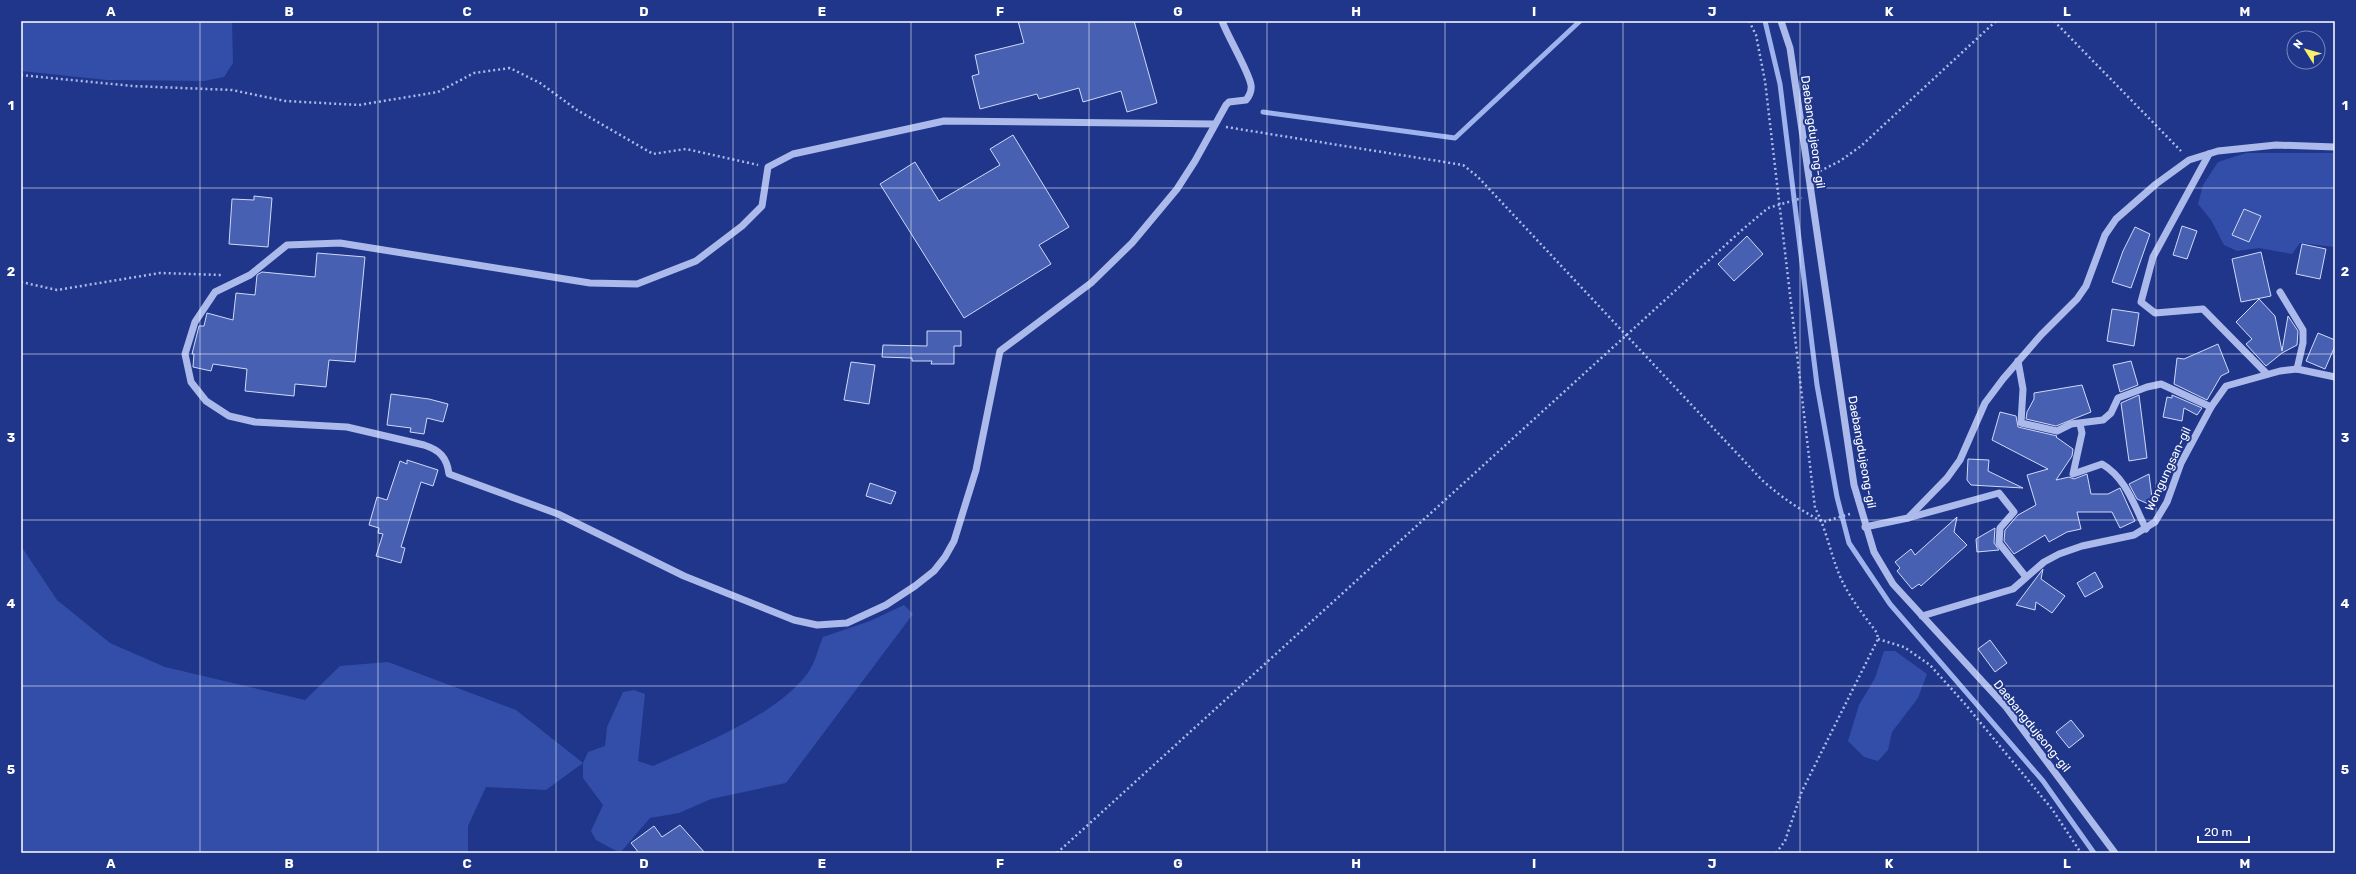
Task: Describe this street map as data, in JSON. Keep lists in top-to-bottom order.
{
  "streets": {
    "street": ["Daebangdujeong-gil", "Wongungsan-gil"]
  },
  "crossings": [
    ["Daebangdujeong-gil", "Wongungsan-gil"]
  ],
  "scale_bar": "20 m",
  "north": "top left",
  "grid": {
    "columns": [
      "A",
      "B",
      "C",
      "D",
      "E",
      "F",
      "G",
      "H",
      "I",
      "J",
      "K",
      "L",
      "M"
    ],
    "rows": [
      "1",
      "2",
      "3",
      "4",
      "5"
    ]
  }
}
